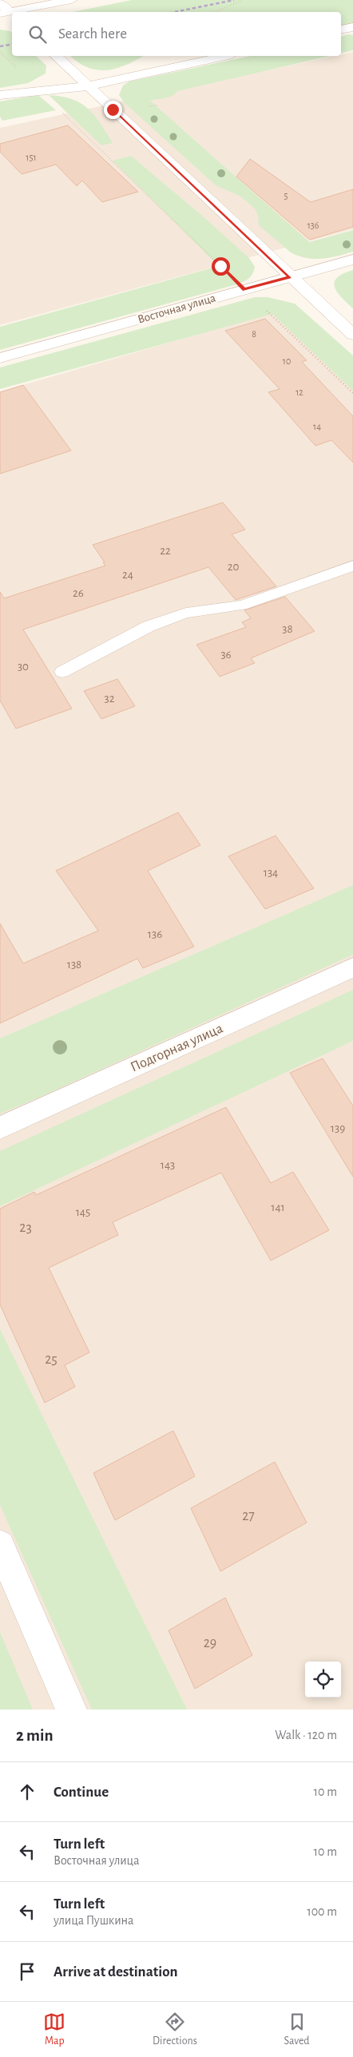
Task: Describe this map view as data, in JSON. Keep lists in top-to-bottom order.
{
  "streets": {
    "street": ["Восточная улица", "Подгорная улица"]
  },
  "house_numbers": [
    "151",
    "5",
    "136",
    "8",
    "10",
    "12",
    "14",
    "22",
    "20",
    "24",
    "26",
    "38",
    "36",
    "30",
    "32",
    "134",
    "136",
    "138",
    "139",
    "143",
    "141",
    "145",
    "23",
    "25",
    "27",
    "29"
  ],
  "page": {
    "search": "Search here",
    "heading": ["2 min", "Walk · 120 m"],
    "list": [
      ["Continue", "10 m"],
      ["Turn left", "Восточная улица", "10 m"],
      ["Turn left", "улица Пушкина", "100 m"],
      "Arrive at destination"
    ],
    "nav": ["Map", "Directions", "Saved"]
  }
}
